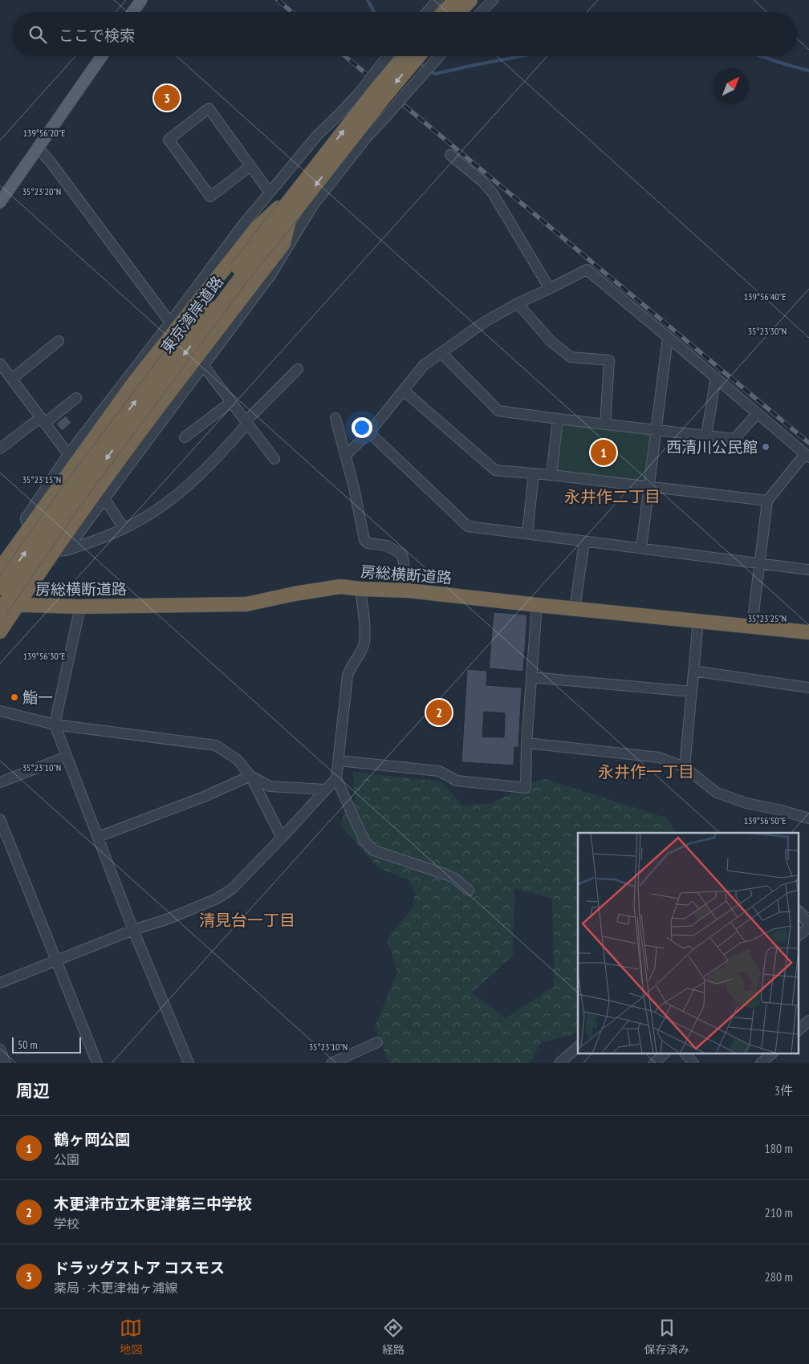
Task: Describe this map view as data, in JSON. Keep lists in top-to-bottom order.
{
  "streets": {
    "highway": ["東京湾岸道路", "房総横断道路"]
  },
  "districts": ["永井作二丁目", "永井作一丁目", "清見台一丁目"],
  "places": ["西清川公民館", "鮨一"],
  "scale_bar": "50 m",
  "north": "top right",
  "page": {
    "search": "ここで検索",
    "pins": ["3", "1", "2"],
    "scale": "50 m",
    "heading": ["周辺", "3件"],
    "list": [
      {
        "mark": "1",
        "name": "鶴ヶ岡公園",
        "note": "公園",
        "value": "180 m"
      },
      {
        "mark": "2",
        "name": "木更津市立木更津第三中学校",
        "note": "学校",
        "value": "210 m"
      },
      {
        "mark": "3",
        "name": "ドラッグストア コスモス",
        "note": "薬局 · 木更津袖ヶ浦線",
        "value": "280 m"
      }
    ],
    "nav": ["地図", "経路", "保存済み"]
  },
  "coordinates": [
    "139°56'20\"E",
    "35°23'20\"N",
    "139°56'40\"E",
    "35°23'30\"N",
    "35°23'15\"N",
    "35°23'25\"N",
    "139°56'30\"E",
    "35°23'10\"N",
    "139°56'50\"E"
  ]
}
